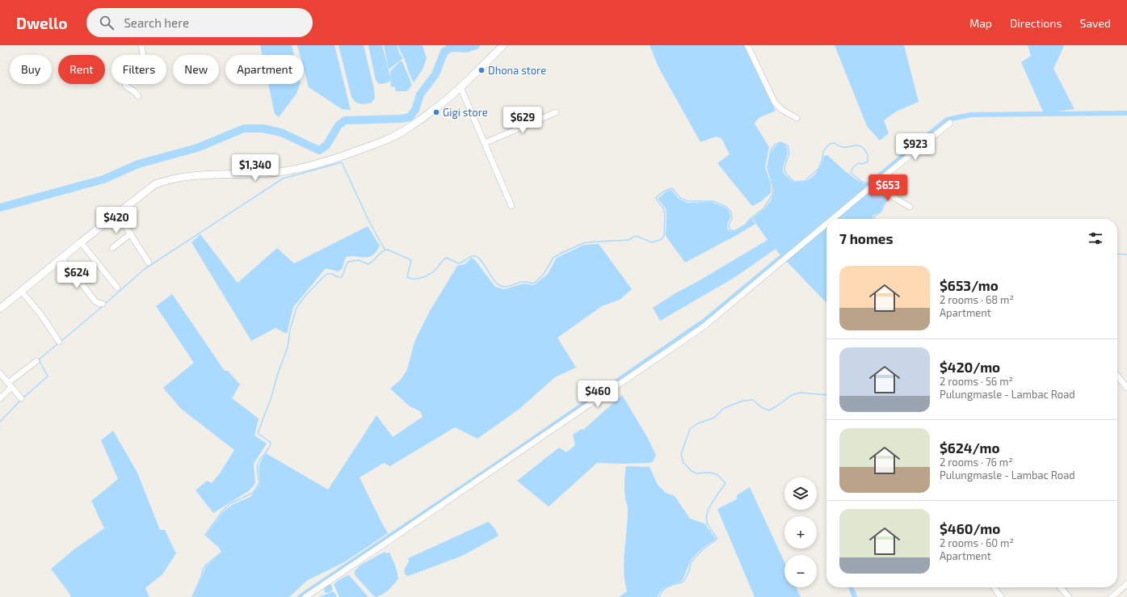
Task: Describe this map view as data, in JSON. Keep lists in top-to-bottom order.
{
  "places": ["Dhona store", "Gigi store"],
  "page": {
    "header": "Dwello",
    "search": "Search here",
    "nav": ["Map", "Directions", "Saved"],
    "chip": [
      "Buy",
      "Rent",
      "Filters",
      "New",
      "Apartment"
    ],
    "price": [
      "$629",
      "$923",
      "$1,340",
      "$653",
      "$420",
      "$624",
      "$460"
    ],
    "heading": "7 homes",
    "list": [
      {
        "name": "$653/mo",
        "note": "2 rooms · 68 m² · Apartment"
      },
      {
        "name": "$420/mo",
        "note": "2 rooms · 56 m² · Pulungmasle - Lambac Road"
      },
      {
        "name": "$624/mo",
        "note": "2 rooms · 76 m² · Pulungmasle - Lambac Road"
      },
      {
        "name": "$460/mo",
        "note": "2 rooms · 60 m² · Apartment"
      }
    ],
    "map_buttons": ["+", "−"]
  }
}
